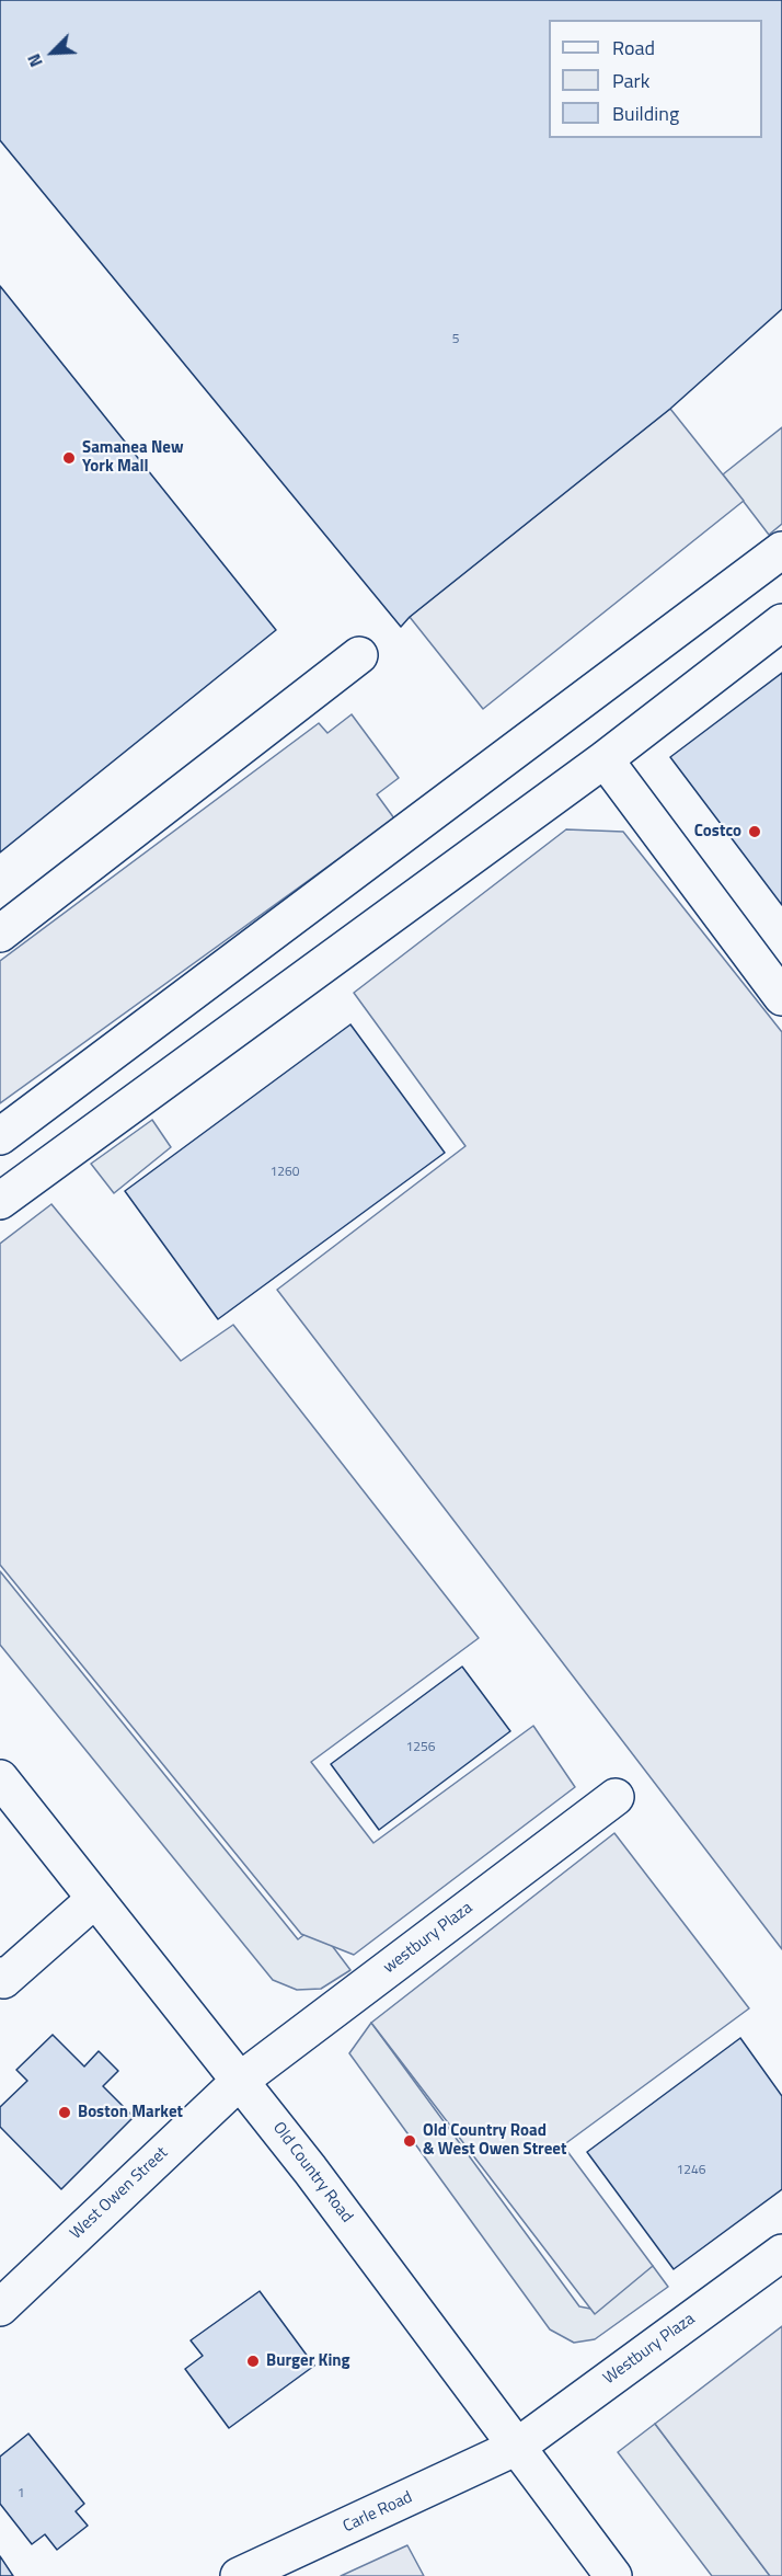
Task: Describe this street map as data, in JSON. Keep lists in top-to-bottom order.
{
  "streets": {
    "street": [
      "westbury Plaza",
      "Old Country Road",
      "West Owen Street",
      "Westbury Plaza",
      "Carle Road"
    ]
  },
  "crossings": [
    ["westbury Plaza", "Old Country Road"],
    ["westbury Plaza", "West Owen Street"],
    ["Old Country Road", "West Owen Street"],
    ["Old Country Road", "Westbury Plaza"],
    ["Old Country Road", "Carle Road"],
    ["Westbury Plaza", "Carle Road"]
  ],
  "places": [
    "Samanea New York Mall",
    "Costco",
    "Boston Market",
    "Old Country Road & West Owen Street",
    "Burger King"
  ],
  "house_numbers": [
    "5",
    "1260",
    "1256",
    "1246",
    "1"
  ],
  "legend": ["Road", "Park", "Building"],
  "north": "bottom left"
}
